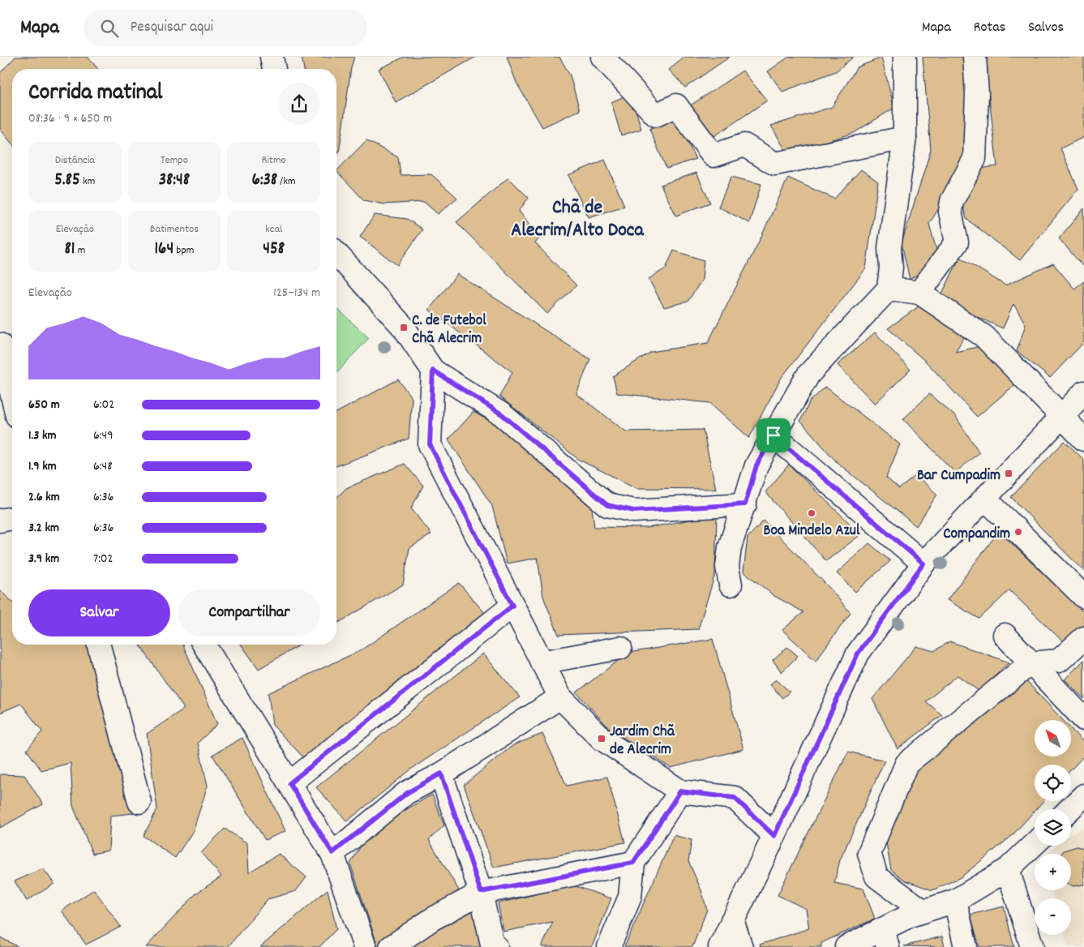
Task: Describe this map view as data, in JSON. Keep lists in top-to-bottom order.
{
  "districts": ["Chã de Alecrim/Alto Doca"],
  "places": {
    "transit": ["C. de Futebol Chã Alecrim", "Bar Cumpadim", "Jardim Chã de Alecrim"],
    "other": ["Boa Mindelo Azul", "Compandim"]
  },
  "north": "top left",
  "page": {
    "header": "Mapa",
    "search": "Pesquisar aqui",
    "nav": ["Mapa", "Rotas", "Salvos"],
    "heading": ["Corrida matinal", "08:36 · 9 × 650 m"],
    "stats": [
      ["Distância", "5.85 km"],
      ["Tempo", "38:48"],
      ["Ritmo", "6:38 /km"],
      ["Elevação", "81 m"],
      ["Batimentos", "164 bpm"],
      ["kcal", "458"]
    ],
    "chart": ["Elevação", "125–134 m"],
    "list": [
      {
        "name": "650 m",
        "note": "6:02"
      },
      {
        "name": "1.3 km",
        "note": "6:49"
      },
      {
        "name": "1.9 km",
        "note": "6:48"
      },
      {
        "name": "2.6 km",
        "note": "6:36"
      },
      {
        "name": "3.2 km",
        "note": "6:36"
      },
      {
        "name": "3.9 km",
        "note": "7:02"
      }
    ],
    "buttons": ["Salvar", "Compartilhar"],
    "map_buttons": ["+", "−"]
  }
}
